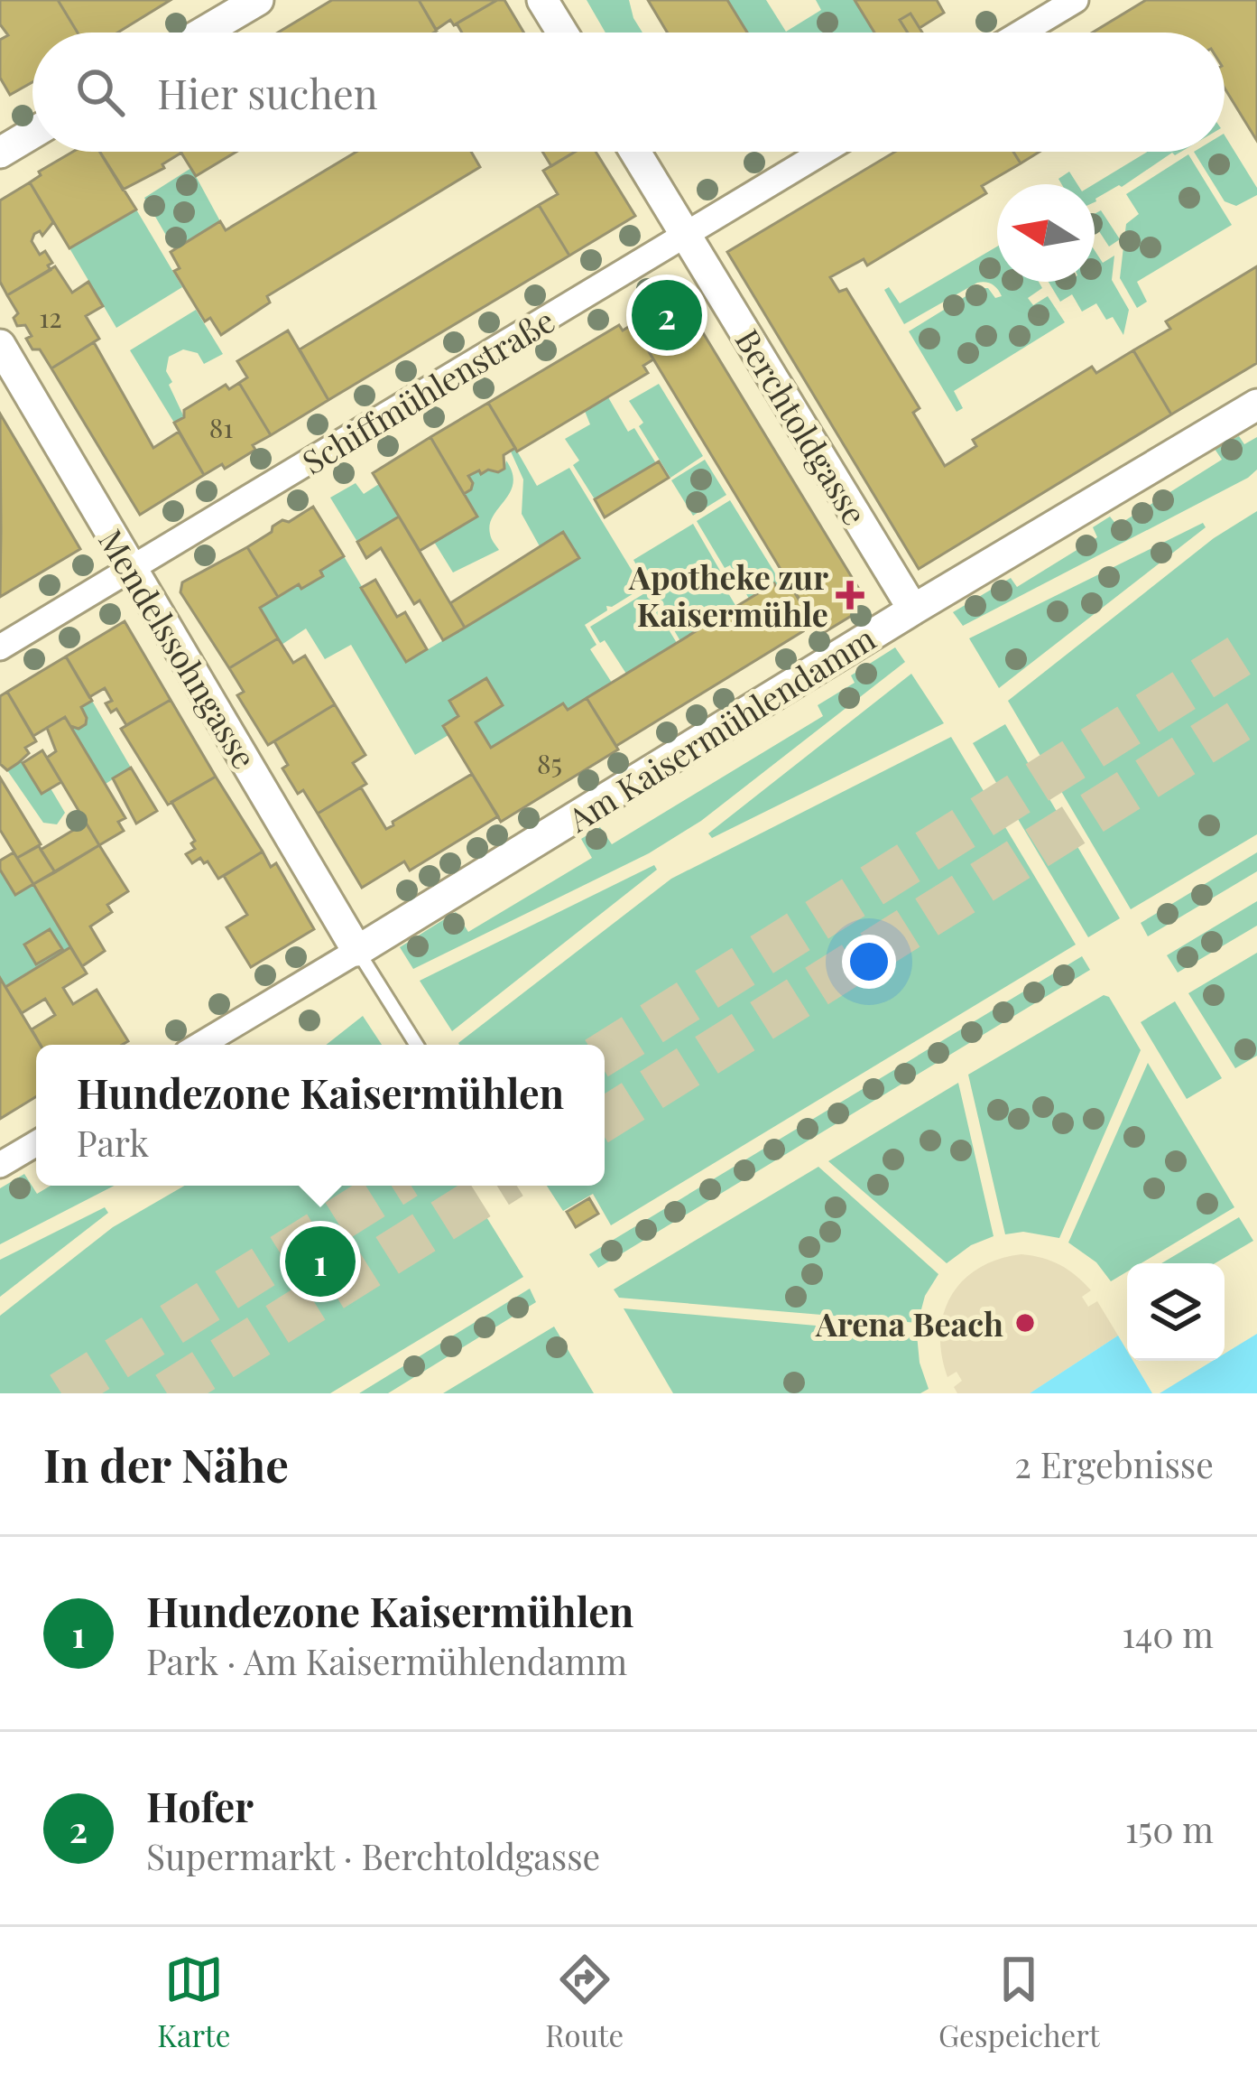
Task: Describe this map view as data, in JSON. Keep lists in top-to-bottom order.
{
  "streets": {
    "street": [
      "Schiffmühlenstraße",
      "Berchtoldgasse",
      "Mendelssohngasse",
      "Am Kaisermühlendamm"
    ]
  },
  "crossings": [
    ["Schiffmühlenstraße", "Berchtoldgasse"],
    ["Schiffmühlenstraße", "Mendelssohngasse"],
    ["Berchtoldgasse", "Am Kaisermühlendamm"],
    ["Mendelssohngasse", "Am Kaisermühlendamm"]
  ],
  "places": {
    "health": ["Apotheke zur Kaisermühle"],
    "other": ["Arena Beach"]
  },
  "house_numbers": ["12", "81", "85"],
  "north": "left",
  "page": {
    "search": "Hier suchen",
    "pins": ["2", "1"],
    "popup": ["Hundezone Kaisermühlen", "Park"],
    "heading": ["In der Nähe", "2 Ergebnisse"],
    "list": [
      {
        "mark": "1",
        "name": "Hundezone Kaisermühlen",
        "note": "Park · Am Kaisermühlendamm",
        "value": "140 m"
      },
      {
        "mark": "2",
        "name": "Hofer",
        "note": "Supermarkt · Berchtoldgasse",
        "value": "150 m"
      }
    ],
    "nav": ["Karte", "Route", "Gespeichert"]
  }
}
